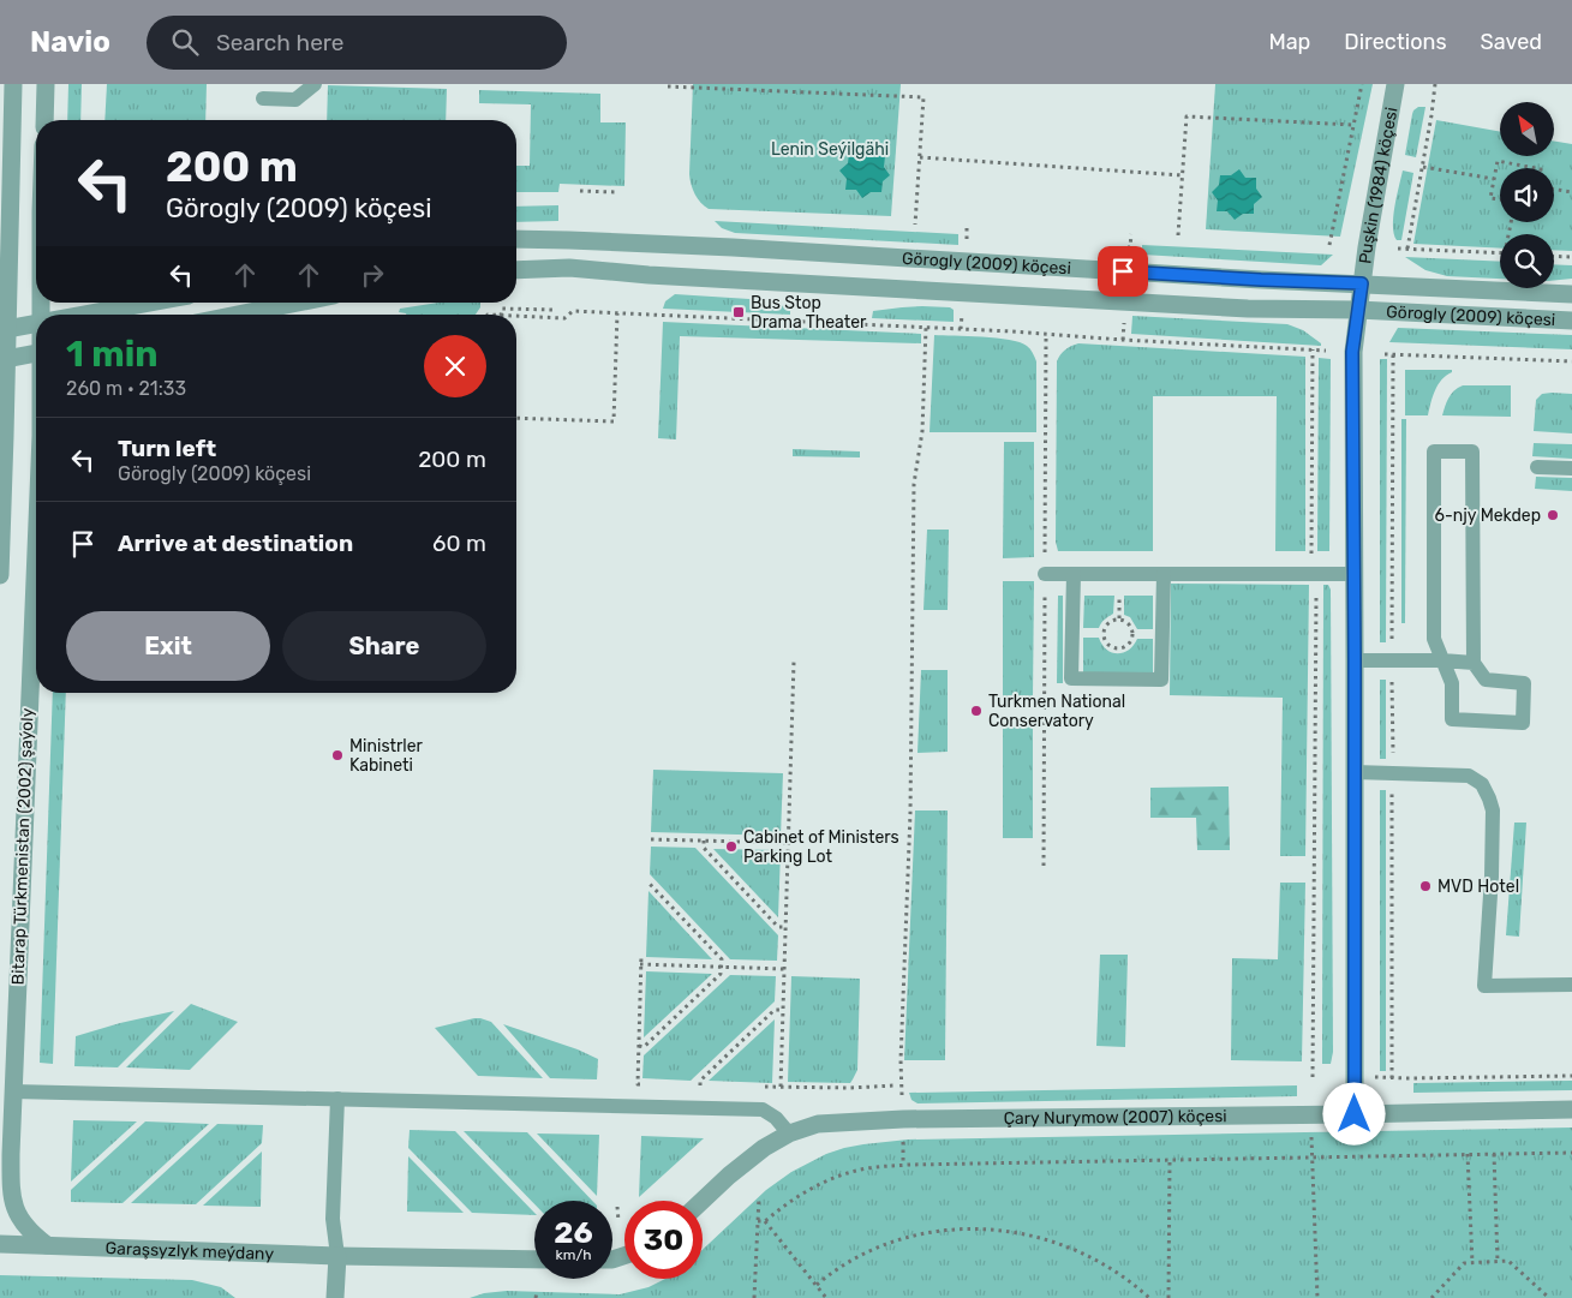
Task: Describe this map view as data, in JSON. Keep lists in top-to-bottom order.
{
  "streets": {
    "street": [
      "Puşkin (1984) köçesi",
      "Görogly (2009) köçesi",
      "Bitarap Türkmenistan (2002) şaýoly",
      "Çary Nurymow (2007) köçesi",
      "Garaşsyzlyk meýdany"
    ]
  },
  "crossings": [
    ["Puşkin (1984) köçesi", "Görogly (2009) köçesi"],
    ["Puşkin (1984) köçesi", "Çary Nurymow (2007) köçesi"],
    ["Bitarap Türkmenistan (2002) şaýoly", "Garaşsyzlyk meýdany"]
  ],
  "parks": ["Lenin Seýilgähi"],
  "places": {
    "transit": ["Bus Stop Drama Theater"],
    "other": [
      "6-njy Mekdep",
      "Turkmen National Conservatory",
      "Ministrler Kabineti",
      "Cabinet of Ministers Parking Lot",
      "MVD Hotel"
    ]
  },
  "north": "top left",
  "page": {
    "header": "Navio",
    "search": "Search here",
    "nav": ["Map", "Directions", "Saved"],
    "turn": ["200 m", "Görogly (2009) köçesi"],
    "heading": ["1 min", "260 m · 21:33"],
    "list": [
      {
        "name": "Turn left",
        "note": "Görogly (2009) köçesi",
        "value": "200 m"
      },
      {
        "name": "Arrive at destination",
        "value": "60 m"
      }
    ],
    "buttons": ["Exit", "Share"],
    "speed": "26 km/h",
    "limit": "30"
  }
}
